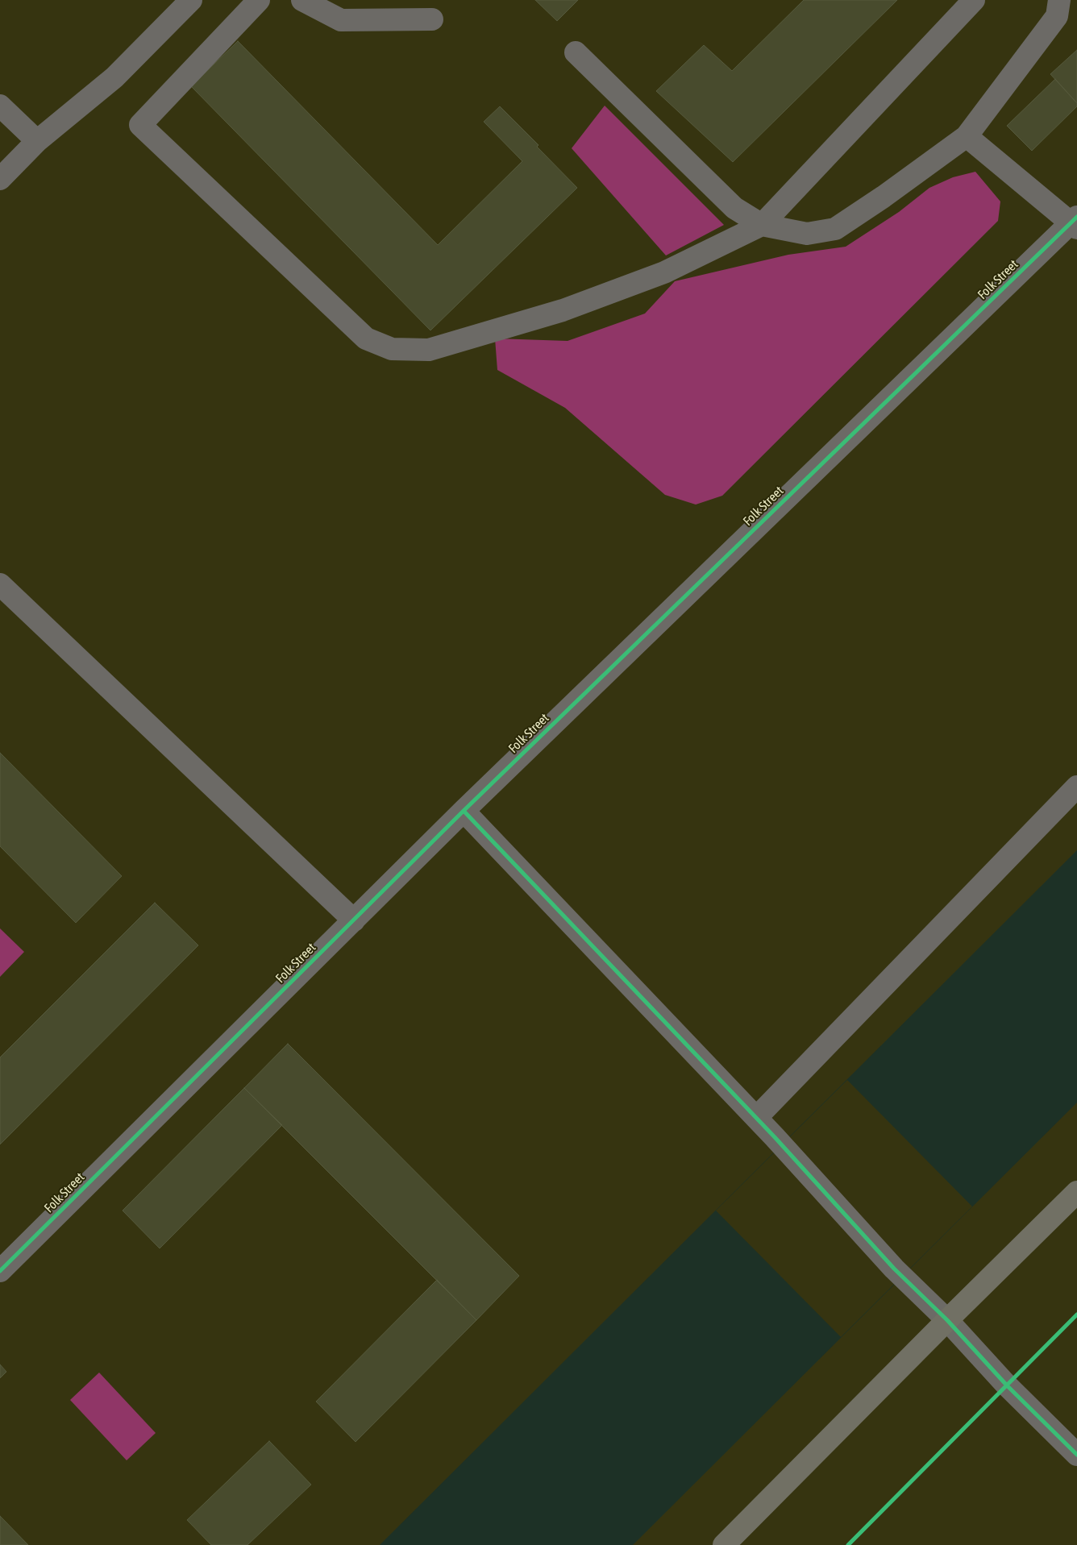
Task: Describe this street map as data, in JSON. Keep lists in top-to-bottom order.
{
  "streets": {
    "street": ["Folk Street"]
  }
}
